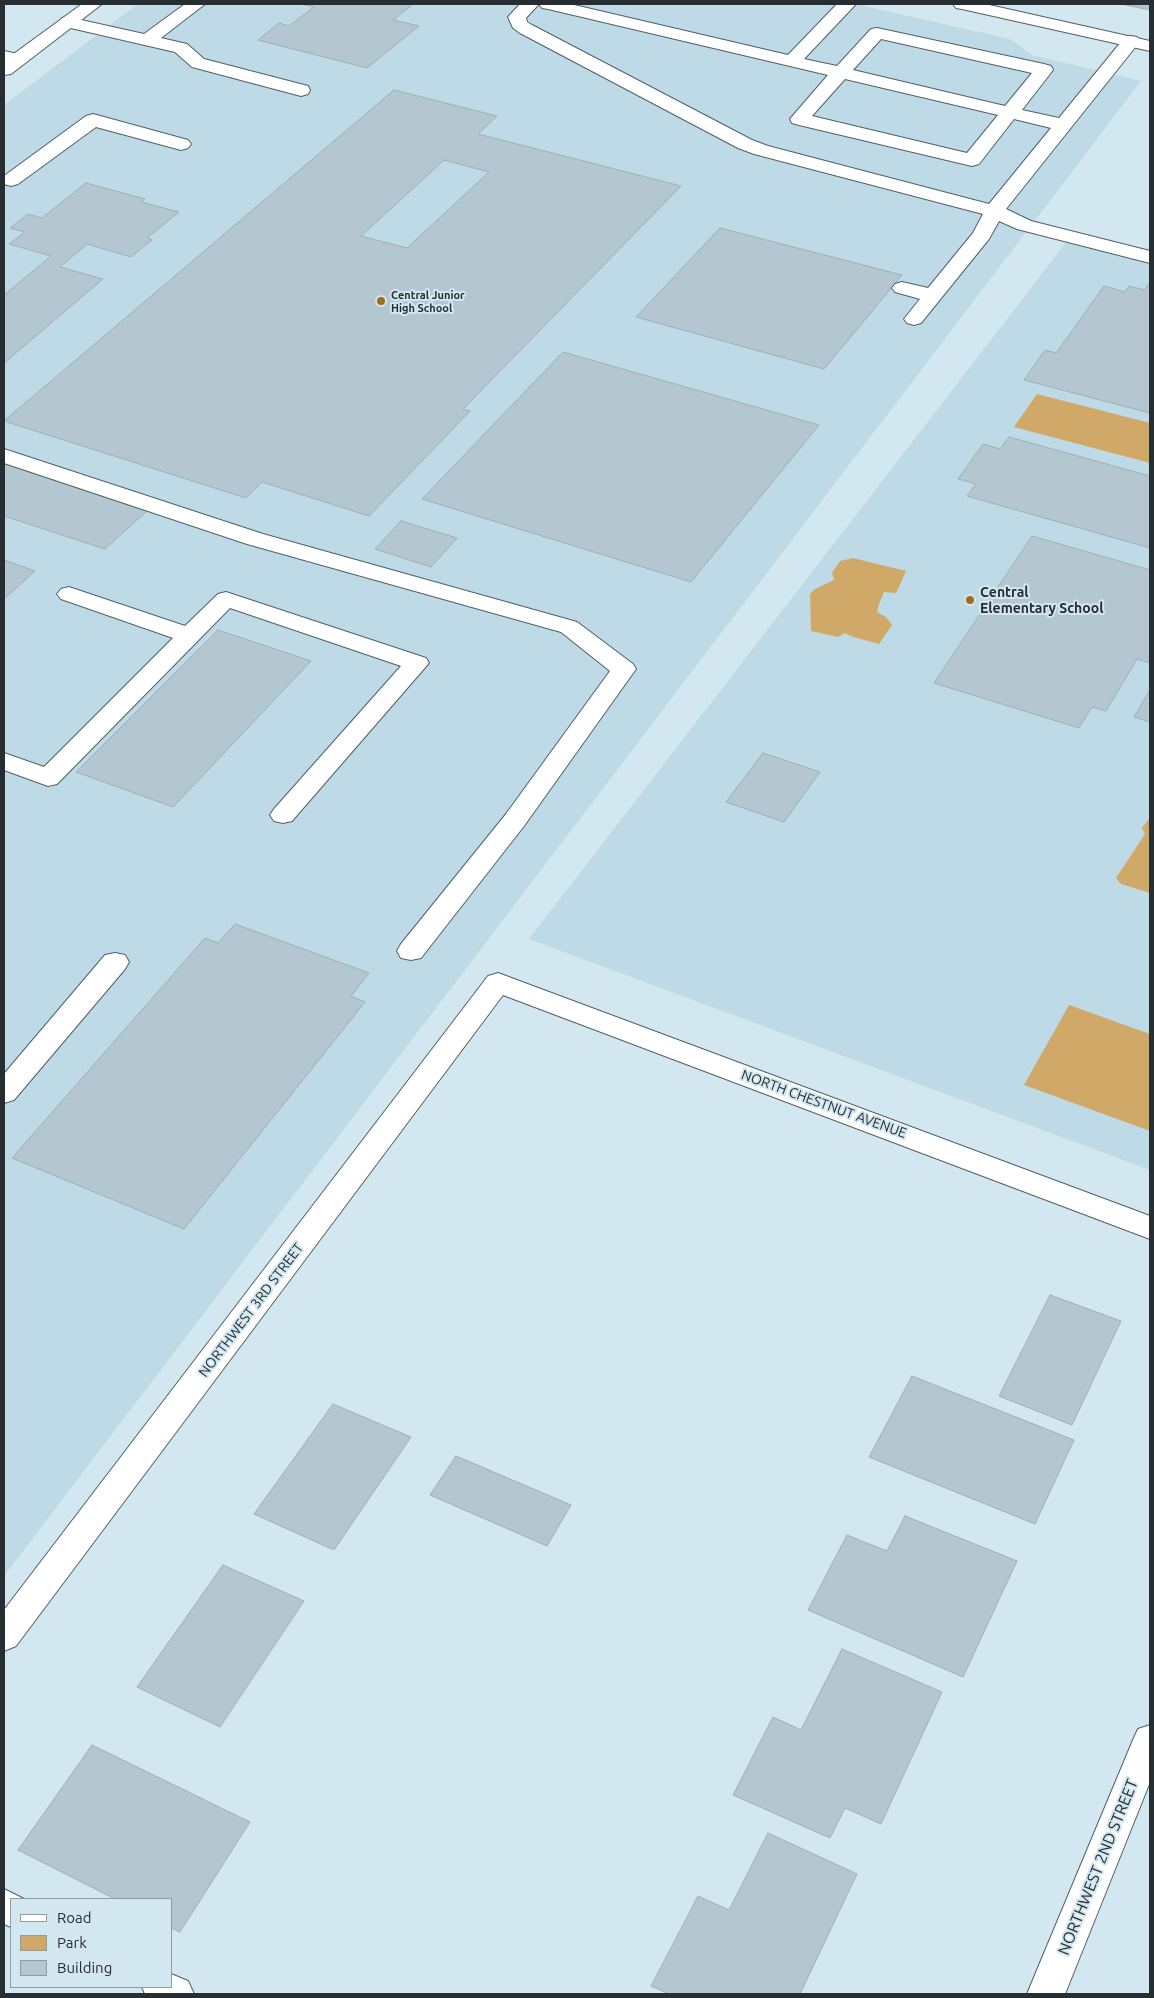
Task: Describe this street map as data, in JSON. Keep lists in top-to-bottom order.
{
  "streets": {
    "street": ["NORTH CHESTNUT AVENUE", "NORTHWEST 3RD STREET", "NORTHWEST 2ND STREET"]
  },
  "crossings": [
    ["NORTH CHESTNUT AVENUE", "NORTHWEST 3RD STREET"]
  ],
  "places": ["Central Junior High School", "Central Elementary School"],
  "legend": ["Road", "Park", "Building"]
}
